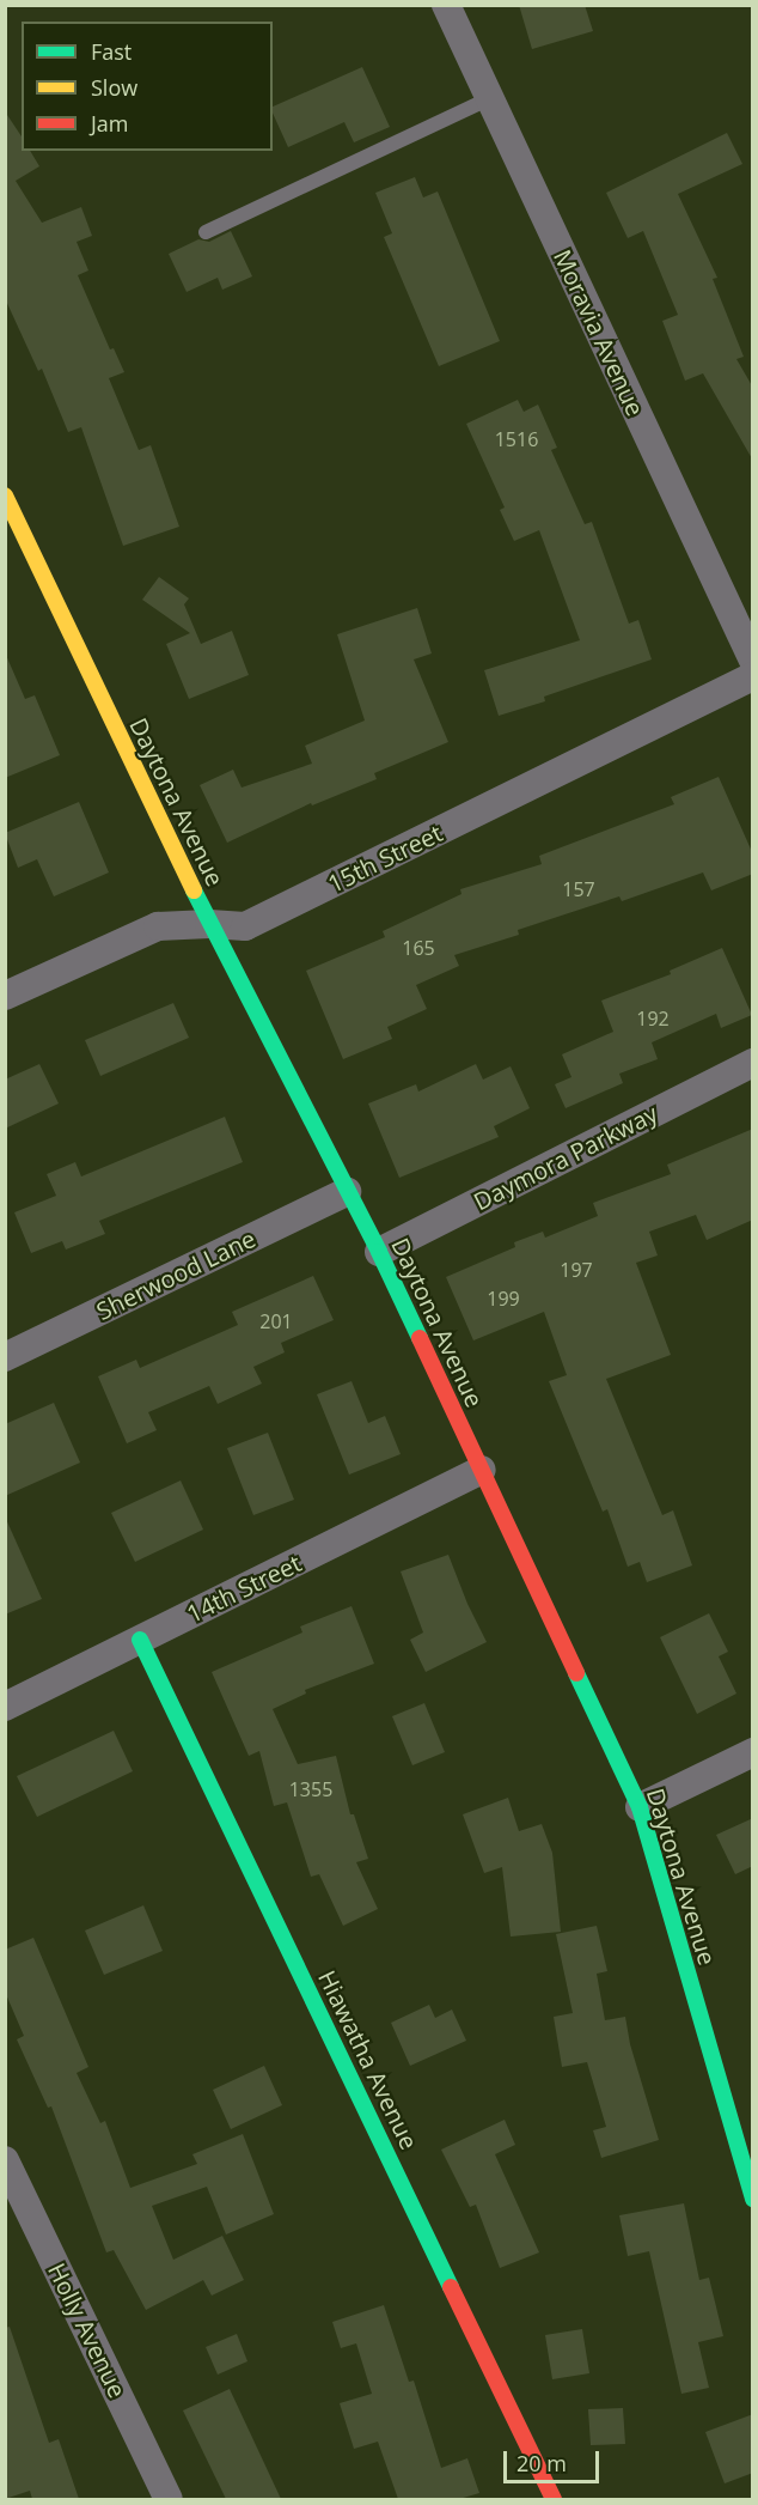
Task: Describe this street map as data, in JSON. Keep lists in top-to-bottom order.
{
  "streets": {
    "street": [
      "Moravia Avenue",
      "Daytona Avenue",
      "15th Street",
      "Daymora Parkway",
      "Sherwood Lane",
      "14th Street",
      "Hiawatha Avenue",
      "Holly Avenue"
    ]
  },
  "crossings": [
    ["Daytona Avenue", "15th Street"],
    ["Daytona Avenue", "Daymora Parkway"],
    ["Daytona Avenue", "Sherwood Lane"],
    ["Daytona Avenue", "14th Street"],
    ["14th Street", "Hiawatha Avenue"]
  ],
  "house_numbers": [
    "1516",
    "157",
    "165",
    "192",
    "197",
    "199",
    "201",
    "1355"
  ],
  "legend": ["Fast", "Slow", "Jam"],
  "scale_bar": "20 m"
}
